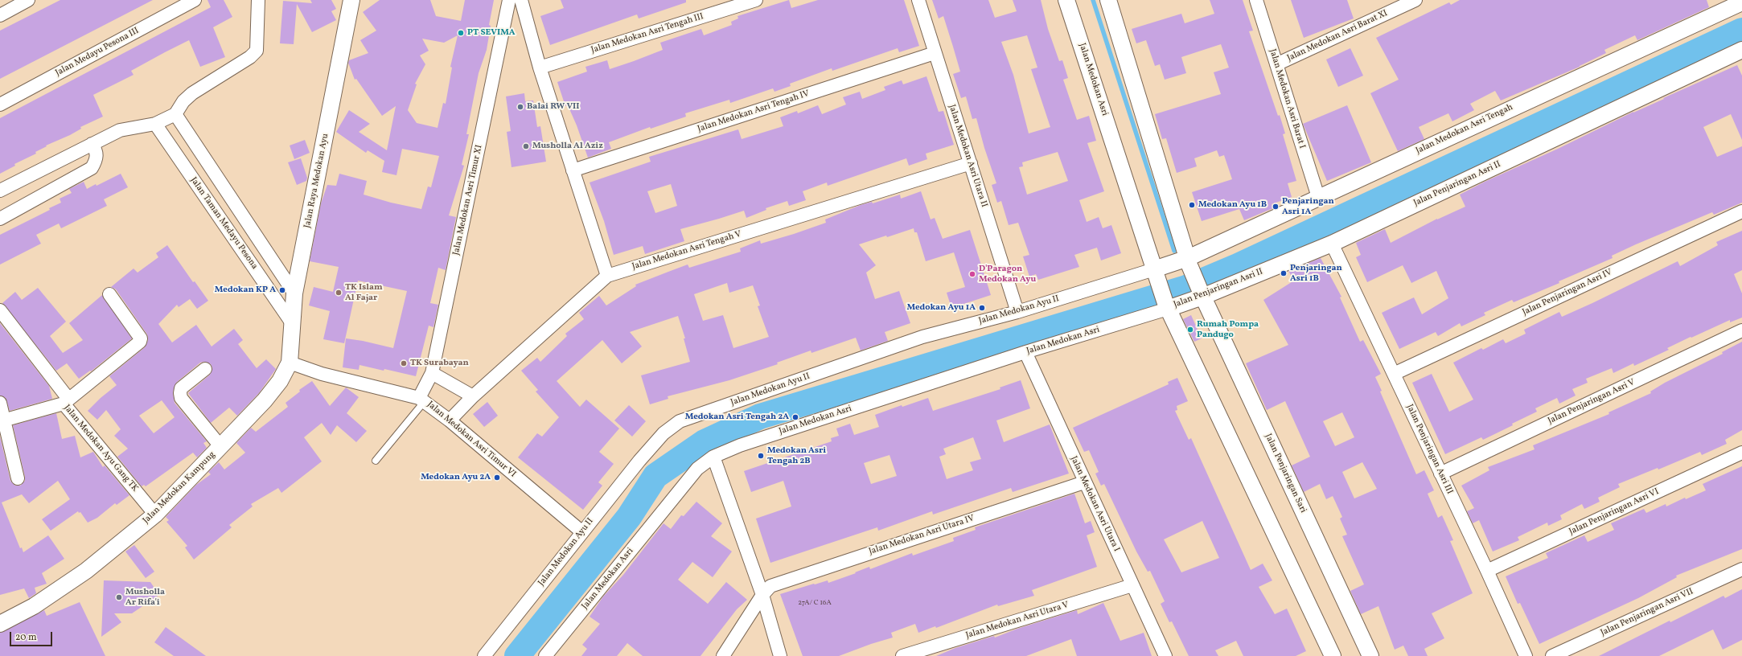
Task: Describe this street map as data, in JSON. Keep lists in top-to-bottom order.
{
  "streets": {
    "street": [
      "Jalan Medokan Asri Tengah III",
      "Jalan Medokan Asri Barat XI",
      "Jalan Medayu Pesona III",
      "Jalan Medokan Asri",
      "Jalan Medokan Asri Barat I",
      "Jalan Medokan Asri Tengah IV",
      "Jalan Medokan Asri Tengah",
      "Jalan Medokan Asri Utara II",
      "Jalan Raya Medokan Ayu",
      "Jalan Penjaringan Asri II",
      "Jalan Medokan Asri Timur XI",
      "Jalan Taman Medayu Pesona",
      "Jalan Medokan Asri Tengah V",
      "Jalan Penjaringan Asri IV",
      "Jalan Medokan Ayu II",
      "Jalan Penjaringan Asri V",
      "Jalan Medokan Asri Timur VI",
      "Jalan Medokan Ayu Gang TK",
      "Jalan Penjaringan Asri III",
      "Jalan Penjaringan Sari",
      "Jalan Medokan Kampung",
      "Jalan Medokan Asri Utara I",
      "Jalan Penjaringan Asri VI",
      "Jalan Medokan Asri Utara IV",
      "Jalan Penjaringan Asri VII",
      "Jalan Medokan Asri Utara V"
    ]
  },
  "crossings": [
    ["Jalan Medokan Asri Barat XI", "Jalan Medokan Asri Barat I"],
    ["Jalan Medokan Asri", "Jalan Penjaringan Asri II"],
    ["Jalan Medokan Asri", "Jalan Medokan Ayu II"],
    ["Jalan Medokan Asri", "Jalan Medokan Asri Utara I"],
    ["Jalan Medokan Asri Barat I", "Jalan Medokan Asri Tengah"],
    ["Jalan Medokan Asri Tengah IV", "Jalan Medokan Asri Utara II"],
    ["Jalan Medokan Asri Utara II", "Jalan Medokan Asri Tengah V"],
    ["Jalan Medokan Asri Utara II", "Jalan Medokan Ayu II"],
    ["Jalan Raya Medokan Ayu", "Jalan Taman Medayu Pesona"],
    ["Jalan Raya Medokan Ayu", "Jalan Medokan Asri Timur VI"],
    ["Jalan Raya Medokan Ayu", "Jalan Medokan Kampung"],
    ["Jalan Penjaringan Asri II", "Jalan Penjaringan Asri III"],
    ["Jalan Penjaringan Asri II", "Jalan Penjaringan Sari"],
    ["Jalan Medokan Asri Timur XI", "Jalan Medokan Asri Timur VI"],
    ["Jalan Medokan Asri Tengah V", "Jalan Medokan Asri Timur VI"],
    ["Jalan Penjaringan Asri IV", "Jalan Penjaringan Asri III"],
    ["Jalan Medokan Ayu II", "Jalan Medokan Asri Timur VI"],
    ["Jalan Penjaringan Asri V", "Jalan Penjaringan Asri III"],
    ["Jalan Medokan Asri Timur VI", "Jalan Medokan Kampung"],
    ["Jalan Medokan Ayu Gang TK", "Jalan Medokan Kampung"],
    ["Jalan Penjaringan Asri III", "Jalan Penjaringan Asri VI"],
    ["Jalan Medokan Asri Utara I", "Jalan Medokan Asri Utara IV"],
    ["Jalan Medokan Asri Utara I", "Jalan Medokan Asri Utara V"]
  ],
  "places": [
    "PT SEVIMA",
    "Balai RW VII",
    "Musholla Al Aziz",
    "Medokan Ayu 1B",
    "Penjaringan Asri 1A",
    "Penjaringan Asri 1B",
    "D'Paragon Medokan Ayu",
    "Medokan KP A",
    "TK Islam Al Fajar",
    "Medokan Ayu 1A",
    "Rumah Pompa Pandugo",
    "TK Surabayan",
    "Medokan Asri Tengah 2A",
    "Medokan Asri Tengah 2B",
    "Medokan Ayu 2A",
    "Musholla Ar Rifa'i"
  ],
  "house_numbers": ["27A/ C 16A"],
  "scale_bar": "20 m"
}
